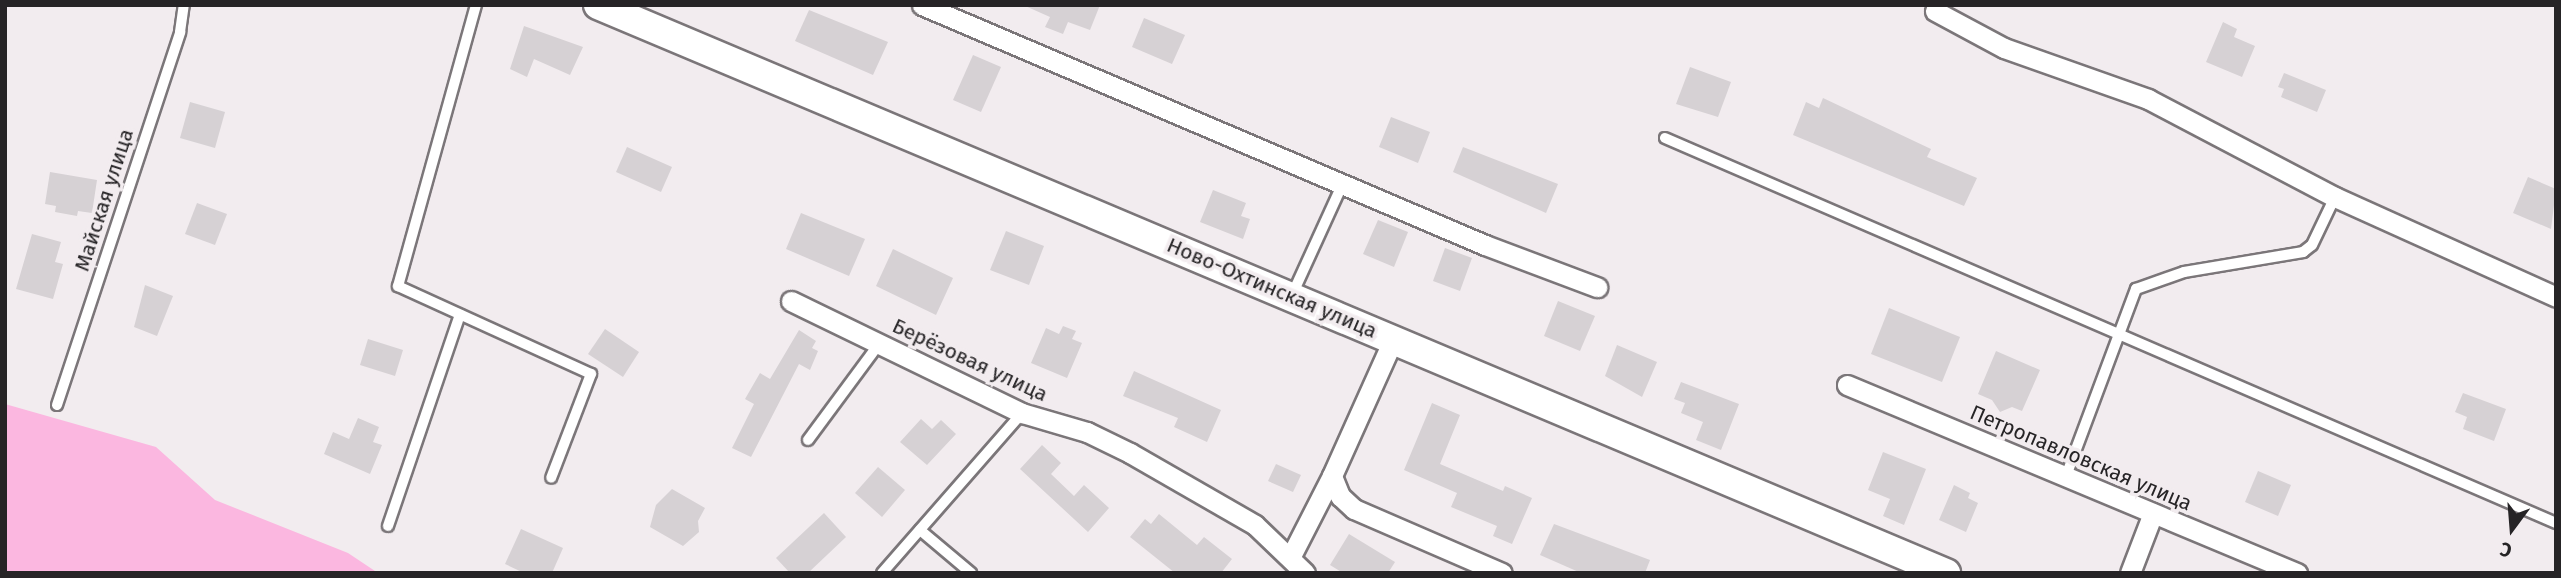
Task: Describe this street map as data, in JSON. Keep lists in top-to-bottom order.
{
  "streets": {
    "street": ["Ново-Охтинская улица", "Берёзовая улица", "Петропавловская улица"],
    "lane": ["Майская улица"]
  },
  "north": "bottom"
}
